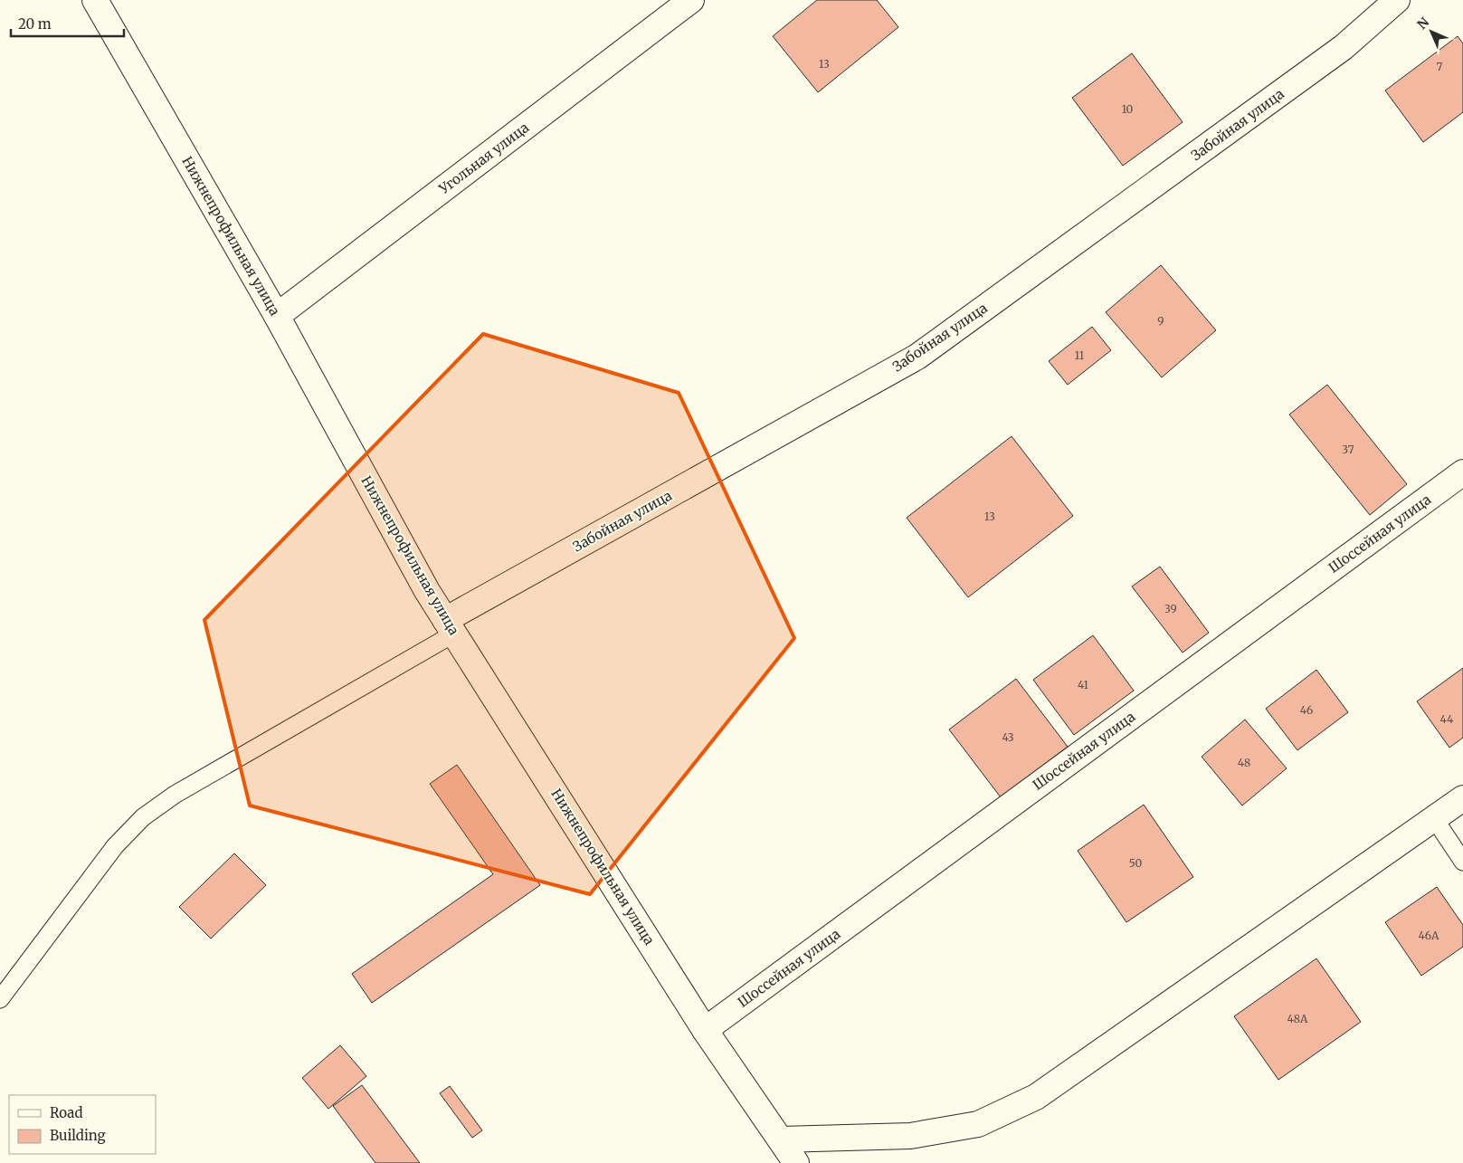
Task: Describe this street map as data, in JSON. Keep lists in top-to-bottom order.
{
  "streets": {
    "street": [
      "Забойная улица",
      "Угольная улица",
      "Нижнепрофильная улица",
      "Шоссейная улица"
    ]
  },
  "crossings": [
    ["Забойная улица", "Нижнепрофильная улица"],
    ["Угольная улица", "Нижнепрофильная улица"],
    ["Нижнепрофильная улица", "Шоссейная улица"]
  ],
  "house_numbers": [
    "13",
    "7",
    "10",
    "9",
    "11",
    "37",
    "13",
    "39",
    "41",
    "46",
    "44",
    "43",
    "48",
    "50",
    "46А",
    "48А"
  ],
  "legend": ["Road", "Building"],
  "scale_bar": "20 m",
  "north": "top left"
}
